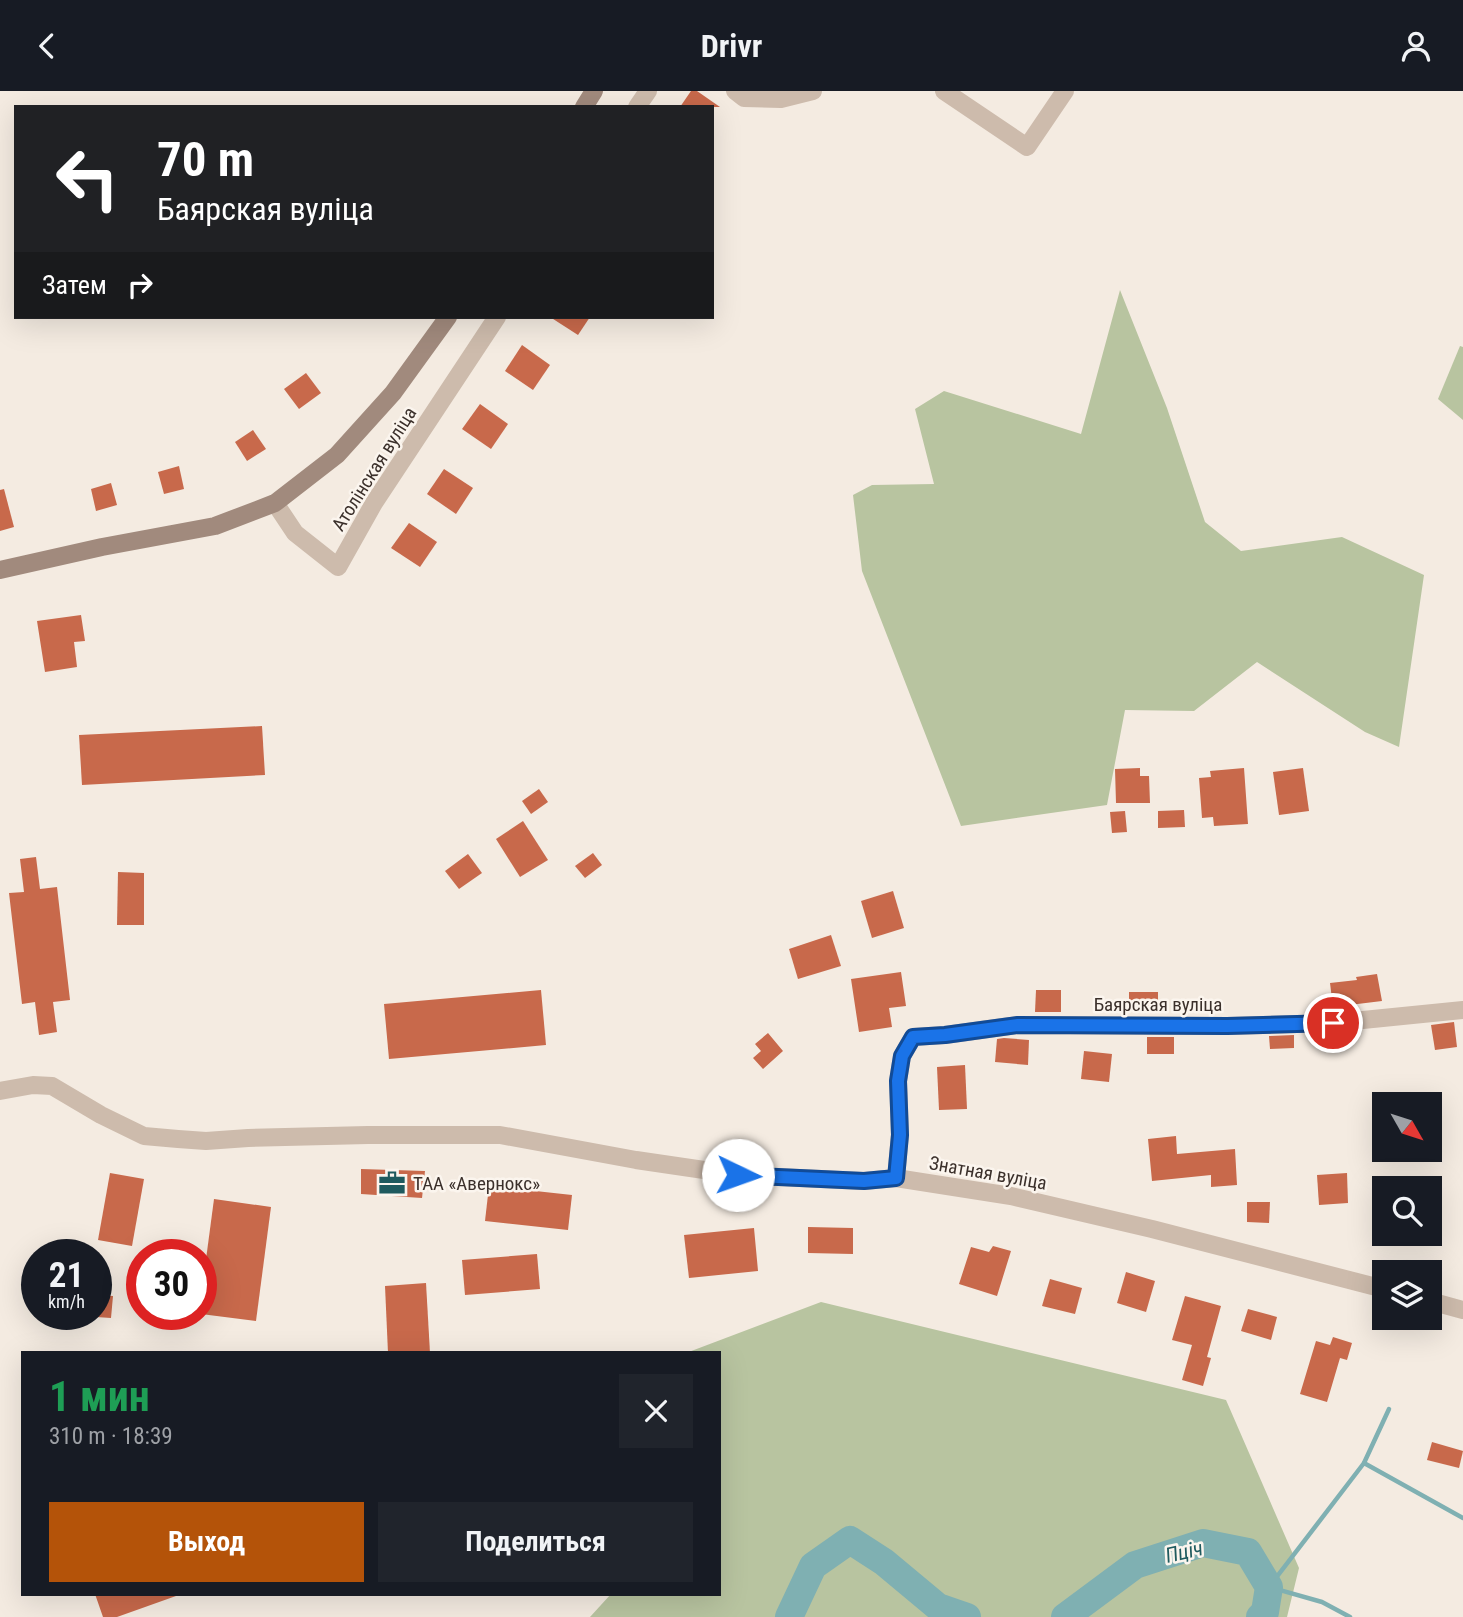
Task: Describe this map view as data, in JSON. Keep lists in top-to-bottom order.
{
  "streets": {
    "street": ["Атолінская вуліца", "Баярская вуліца", "Знатная вуліца"]
  },
  "crossings": [
    ["Баярская вуліца", "Знатная вуліца"]
  ],
  "water": ["Пціч"],
  "places": {
    "office": ["ТАА «Авернокс»"]
  },
  "north": "bottom right",
  "page": {
    "header": "Drivr",
    "turn": ["70 m", "Баярская вуліца"],
    "then": "Затем",
    "speed": "21 km/h",
    "limit": "30",
    "heading": ["1 мин", "310 m · 18:39"],
    "buttons": ["Выход", "Поделиться"]
  }
}
